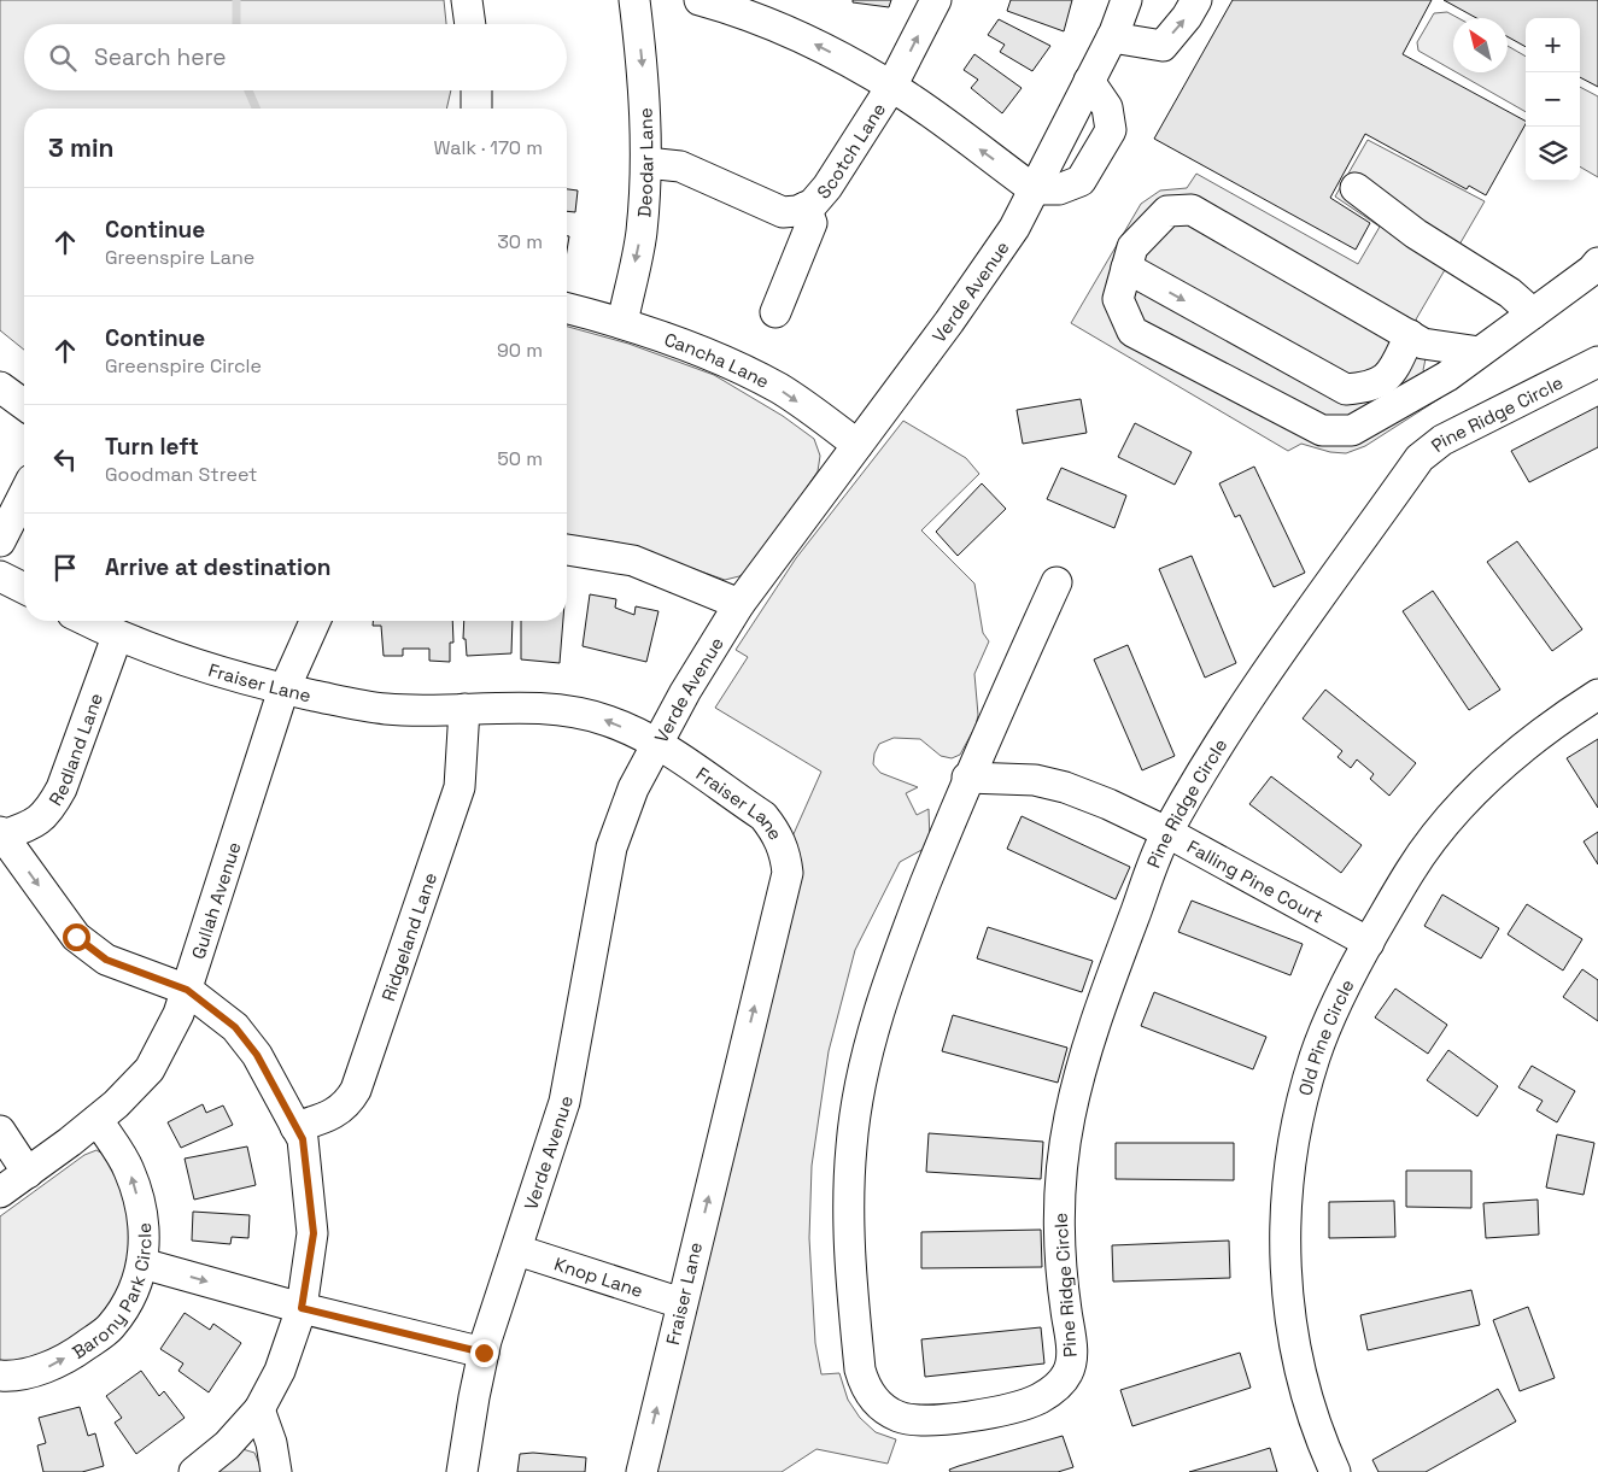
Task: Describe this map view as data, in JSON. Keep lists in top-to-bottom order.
{
  "streets": {
    "street": [
      "Scotch Lane",
      "Deodar Lane",
      "Verde Avenue",
      "Cancha Lane",
      "Pine Ridge Circle",
      "Fraiser Lane",
      "Redland Lane",
      "Falling Pine Court",
      "Gullah Avenue",
      "Ridgeland Lane",
      "Old Pine Circle",
      "Knop Lane",
      "Barony Park Circle"
    ]
  },
  "crossings": [
    ["Scotch Lane", "Deodar Lane"],
    ["Deodar Lane", "Cancha Lane"],
    ["Verde Avenue", "Cancha Lane"],
    ["Verde Avenue", "Fraiser Lane"],
    ["Verde Avenue", "Knop Lane"],
    ["Pine Ridge Circle", "Falling Pine Court"],
    ["Fraiser Lane", "Redland Lane"],
    ["Fraiser Lane", "Gullah Avenue"],
    ["Fraiser Lane", "Ridgeland Lane"],
    ["Fraiser Lane", "Knop Lane"],
    ["Falling Pine Court", "Old Pine Circle"],
    ["Gullah Avenue", "Barony Park Circle"]
  ],
  "north": "top left",
  "page": {
    "map_buttons": ["+", "−"],
    "search": "Search here",
    "heading": ["3 min", "Walk · 170 m"],
    "list": [
      ["Continue", "Greenspire Lane", "30 m"],
      ["Continue", "Greenspire Circle", "90 m"],
      ["Turn left", "Goodman Street", "50 m"],
      "Arrive at destination"
    ]
  }
}
